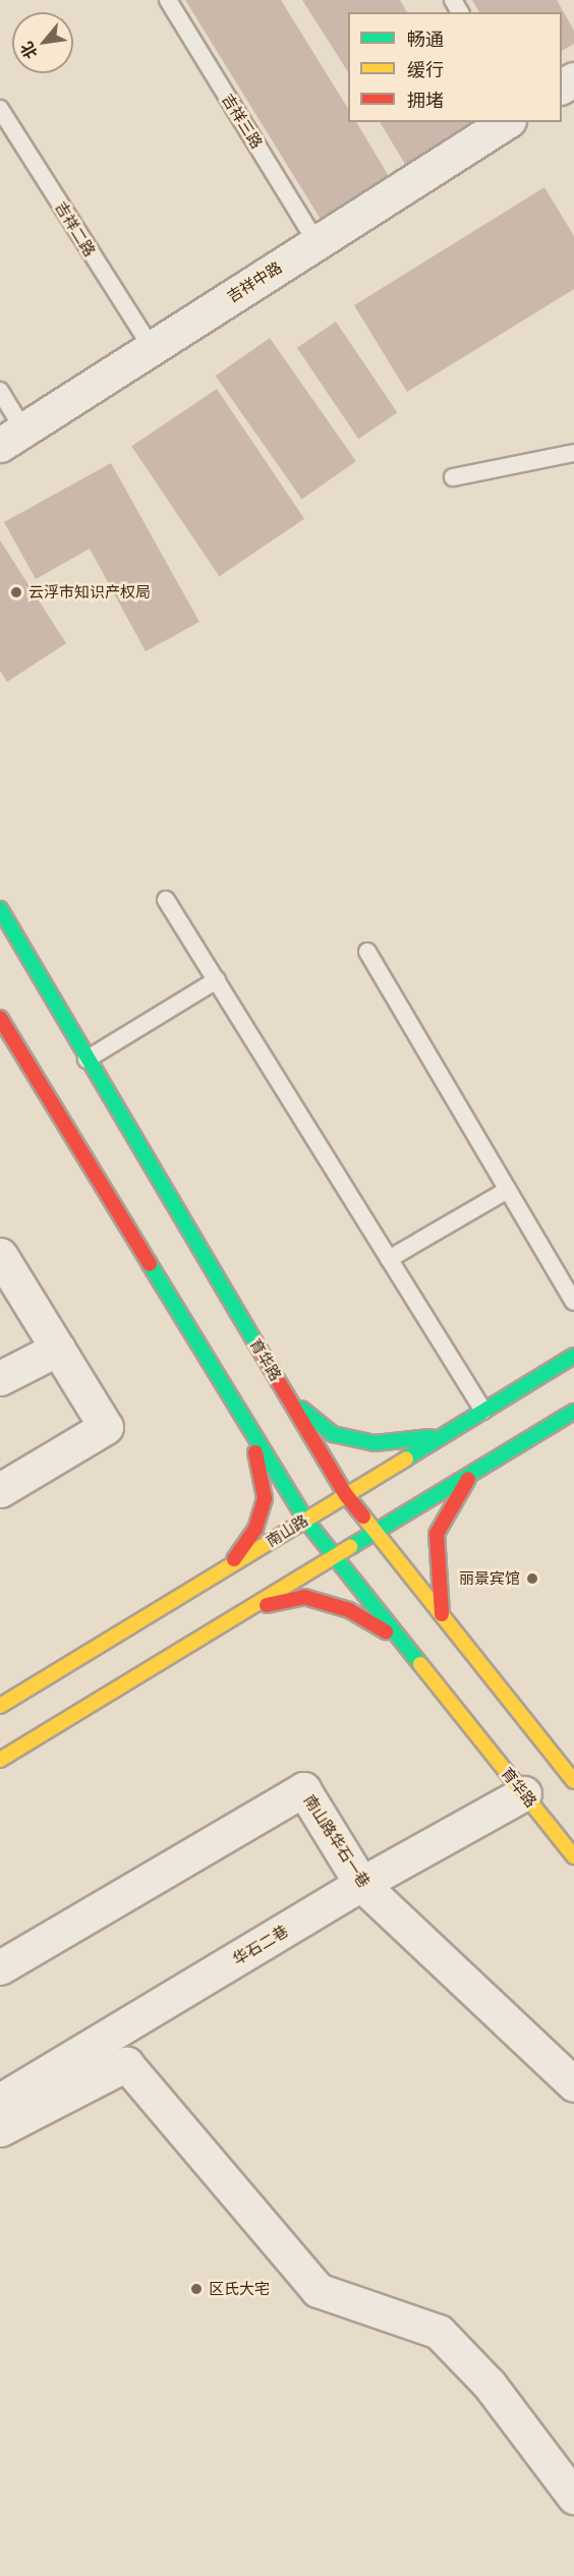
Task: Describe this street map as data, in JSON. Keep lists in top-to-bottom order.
{
  "streets": {
    "main road": ["育华路", "南山路"],
    "street": ["吉祥中路", "南山路华石一巷", "华石二巷"],
    "lane": ["吉祥三路", "吉祥二路"]
  },
  "crossings": [
    ["吉祥三路", "吉祥中路"],
    ["吉祥二路", "吉祥中路"],
    ["育华路", "南山路"],
    ["育华路", "华石二巷"],
    ["南山路华石一巷", "华石二巷"]
  ],
  "places": ["云浮市知识产权局", "丽景宾馆", "区氏大宅"],
  "legend": ["畅通", "缓行", "拥堵"],
  "north": "bottom left"
}
